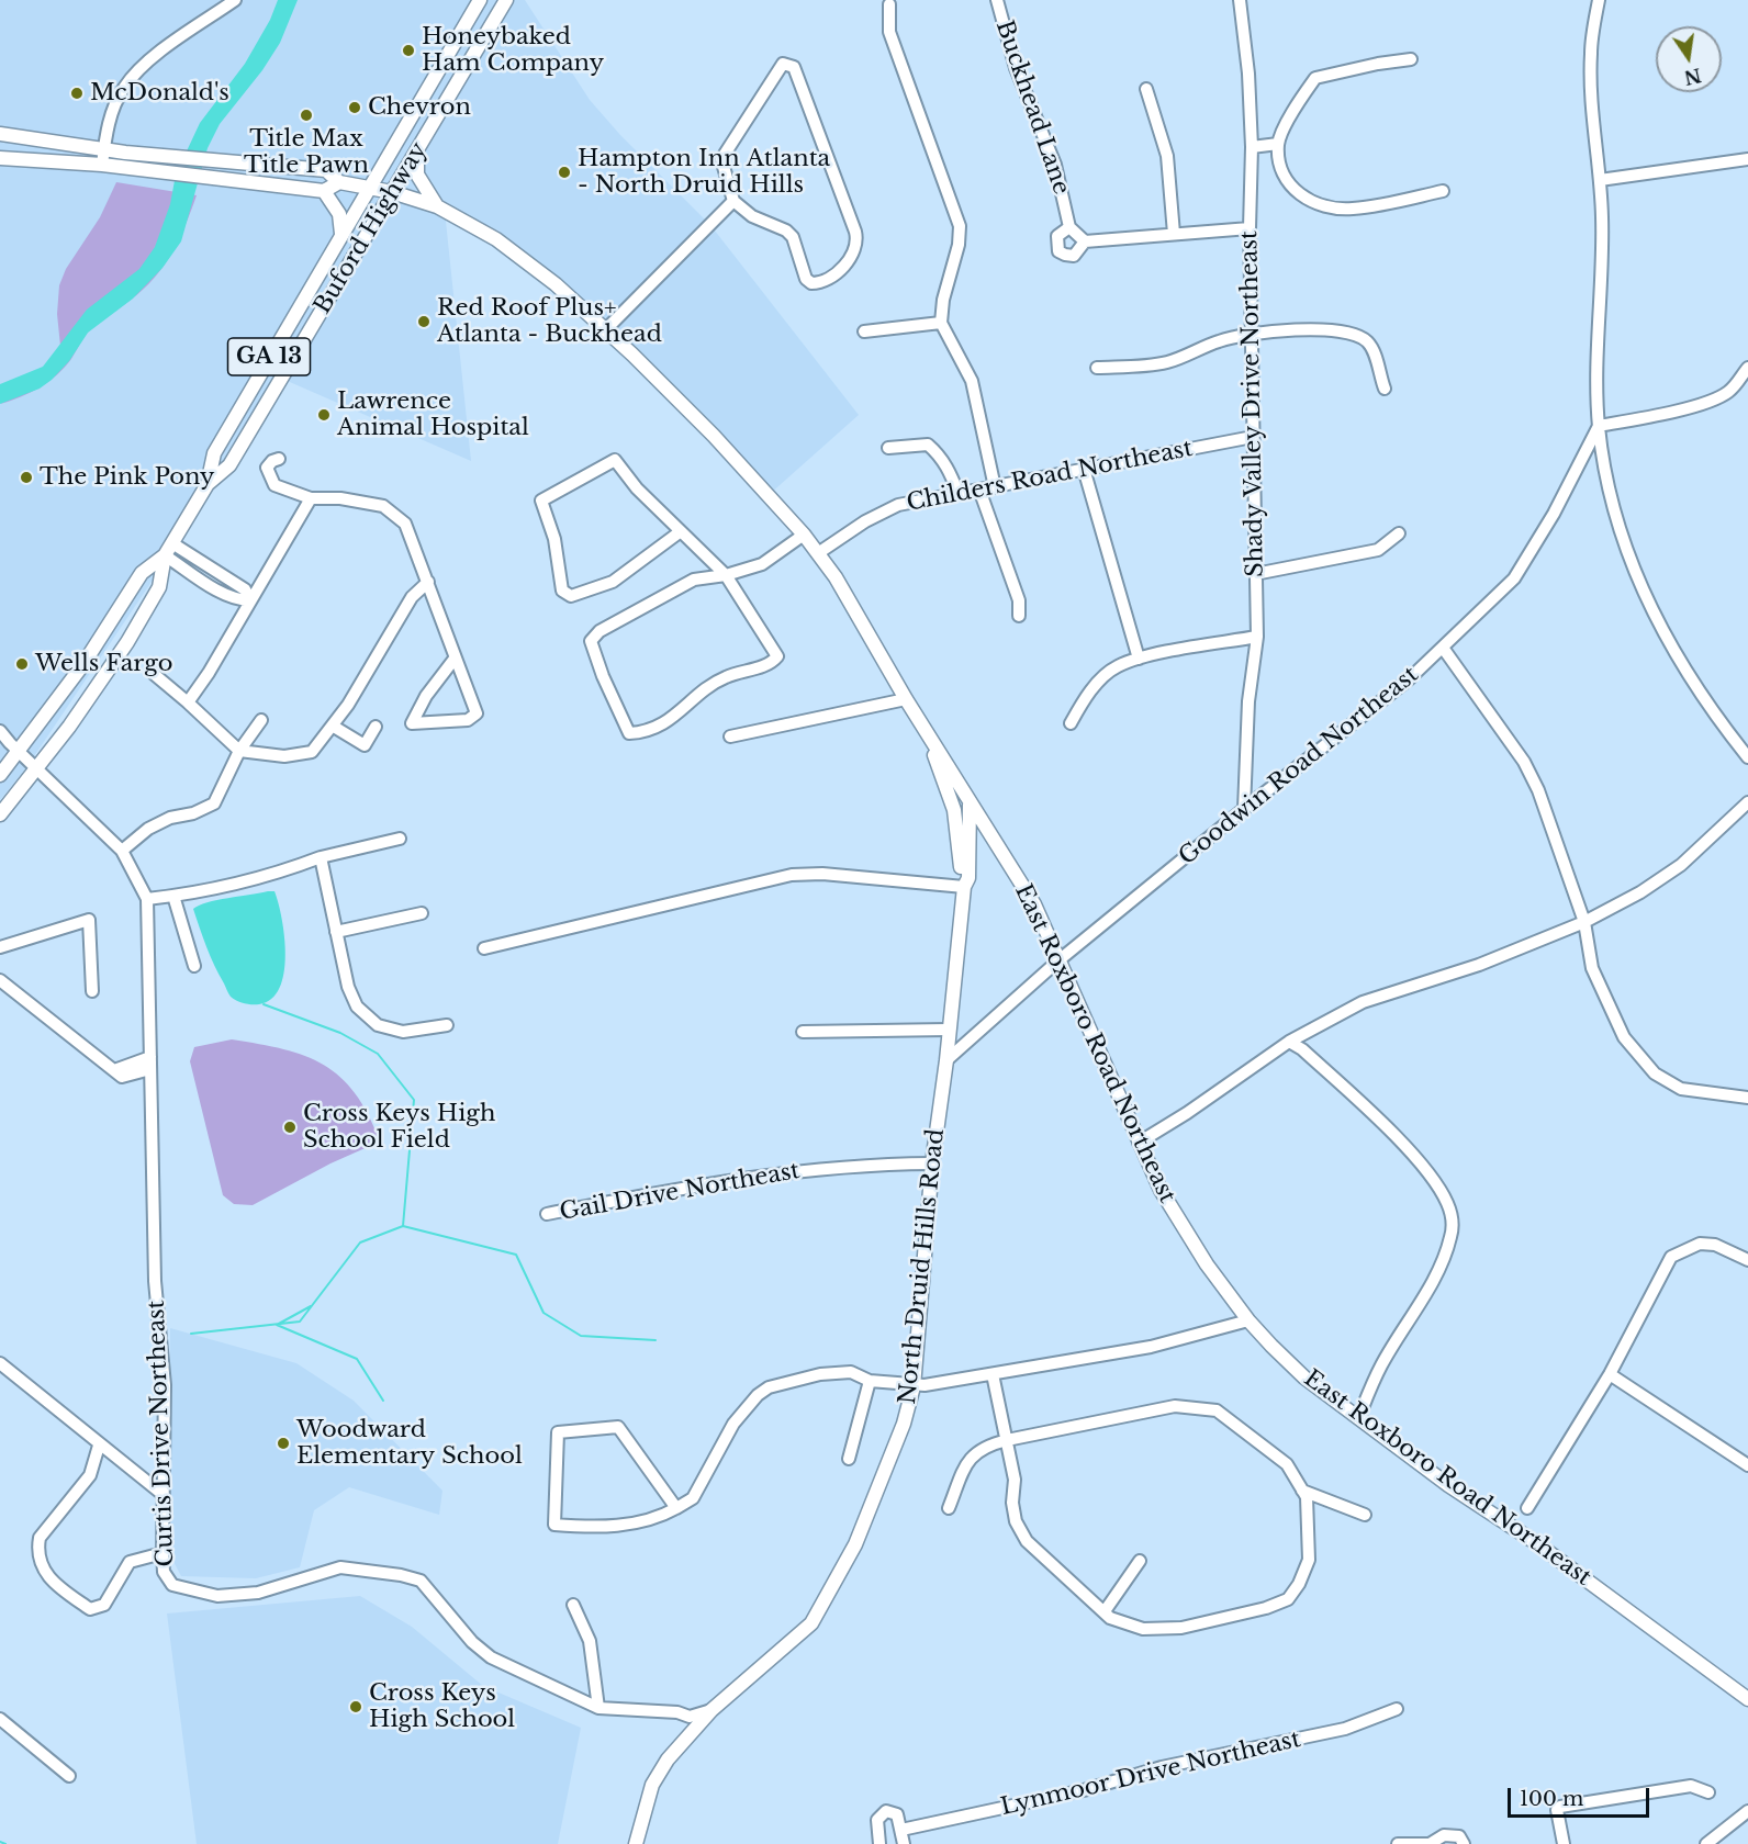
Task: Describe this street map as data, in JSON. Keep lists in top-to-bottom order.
{
  "streets": {
    "main road": [
      "Buford Highway",
      "GA 13",
      "East Roxboro Road Northeast",
      "North Druid Hills Road"
    ],
    "street": [
      "Buckhead Lane",
      "Shady Valley Drive Northeast",
      "Childers Road Northeast",
      "Goodwin Road Northeast",
      "Gail Drive Northeast",
      "Curtis Drive Northeast",
      "Lynmoor Drive Northeast"
    ]
  },
  "crossings": [
    ["Buford Highway", "Curtis Drive Northeast"],
    ["Shady Valley Drive Northeast", "Childers Road Northeast"],
    ["Shady Valley Drive Northeast", "Goodwin Road Northeast"],
    ["Goodwin Road Northeast", "East Roxboro Road Northeast"],
    ["Goodwin Road Northeast", "North Druid Hills Road"],
    ["East Roxboro Road Northeast", "North Druid Hills Road"],
    ["Gail Drive Northeast", "North Druid Hills Road"],
    ["North Druid Hills Road", "Curtis Drive Northeast"]
  ],
  "places": [
    "Honeybaked Ham Company",
    "McDonald's",
    "Chevron",
    "Title Max Title Pawn",
    "Hampton Inn Atlanta - North Druid Hills",
    "Red Roof Plus+ Atlanta - Buckhead",
    "Lawrence Animal Hospital",
    "The Pink Pony",
    "Wells Fargo",
    "Cross Keys High School Field",
    "Woodward Elementary School",
    "Cross Keys High School"
  ],
  "scale_bar": "100 m",
  "north": "bottom"
}
